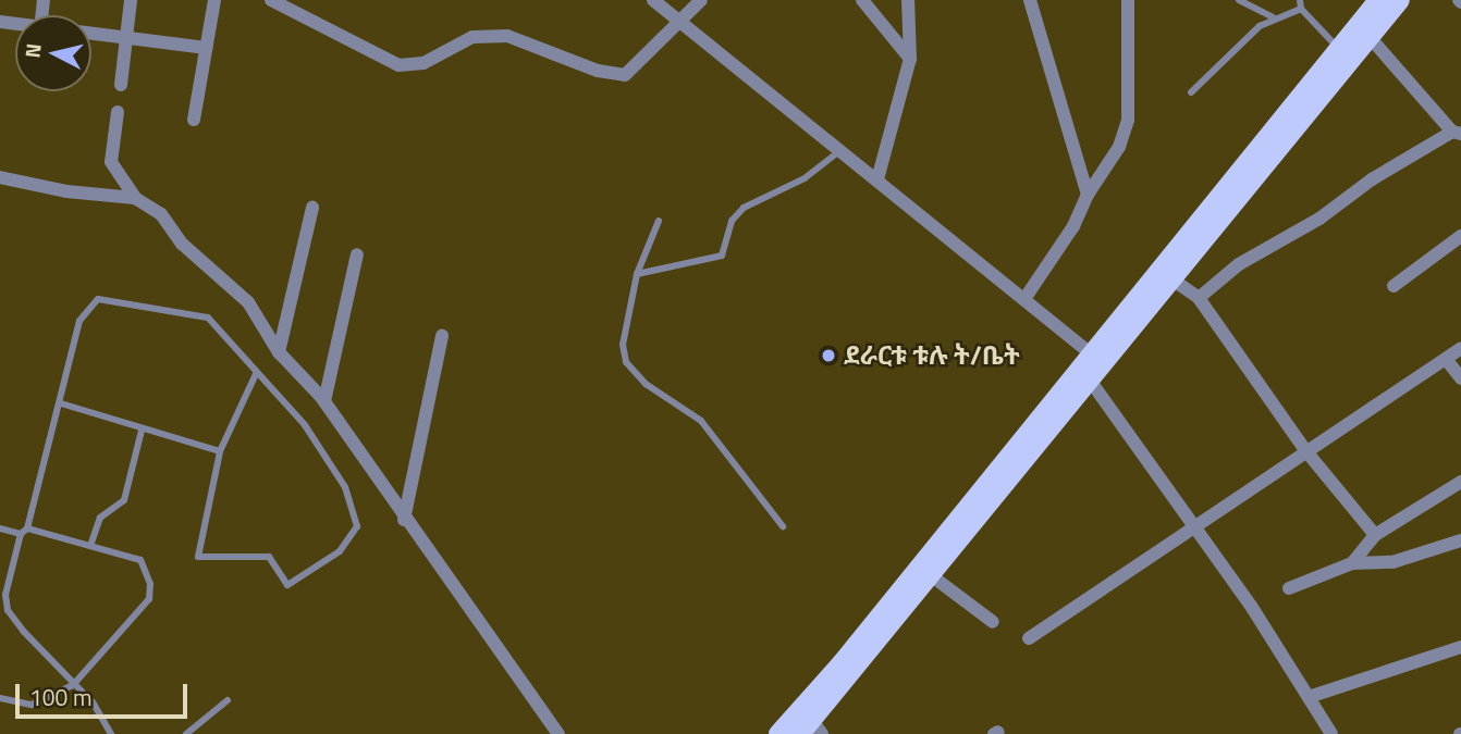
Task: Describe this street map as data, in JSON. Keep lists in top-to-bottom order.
{
  "places": ["ደራርቱ ቱሉ ት/ቤት"],
  "scale_bar": "100 m",
  "north": "left"
}
